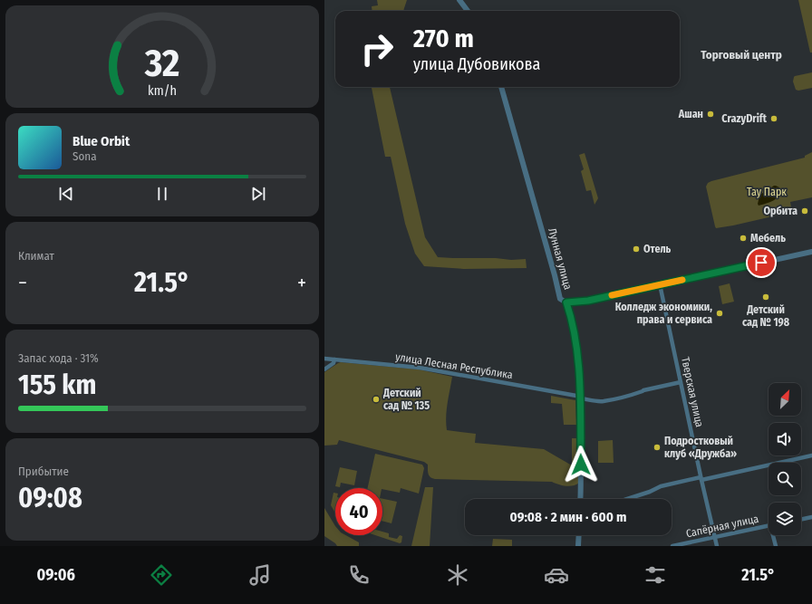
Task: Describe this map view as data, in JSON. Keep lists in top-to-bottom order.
{
  "streets": {
    "street": [
      "Лунная улица",
      "улица Лесная Республика",
      "Тверская улица",
      "Сапёрная улица"
    ]
  },
  "crossings": [
    ["Лунная улица", "улица Лесная Республика"],
    ["улица Лесная Республика", "Тверская улица"],
    ["Тверская улица", "Сапёрная улица"]
  ],
  "districts": ["Торговый центр"],
  "parks": ["Тау Парк"],
  "places": [
    "Ашан",
    "CrazyDrift",
    "Орбита",
    "Мебель",
    "Отель",
    "Детский сад № 198",
    "Колледж экономики, права и сервиса",
    "Детский сад № 135",
    "Подростковый клуб «Дружба»"
  ],
  "north": "top right",
  "page": {
    "turn": ["270 m", "улица Дубовикова"],
    "song": ["Blue Orbit", "Sona"],
    "tile": [
      "Климат",
      ["Запас хода · 31%", "155 km"],
      ["Прибытие", "09:08"]
    ],
    "heat": ["−", "21.5°", "+"],
    "limit": "40",
    "trip": "09:08 · 2 мин · 600 m",
    "tabs": ["09:06", "21.5°"],
    "gauge": ["32", "km/h"]
  }
}
